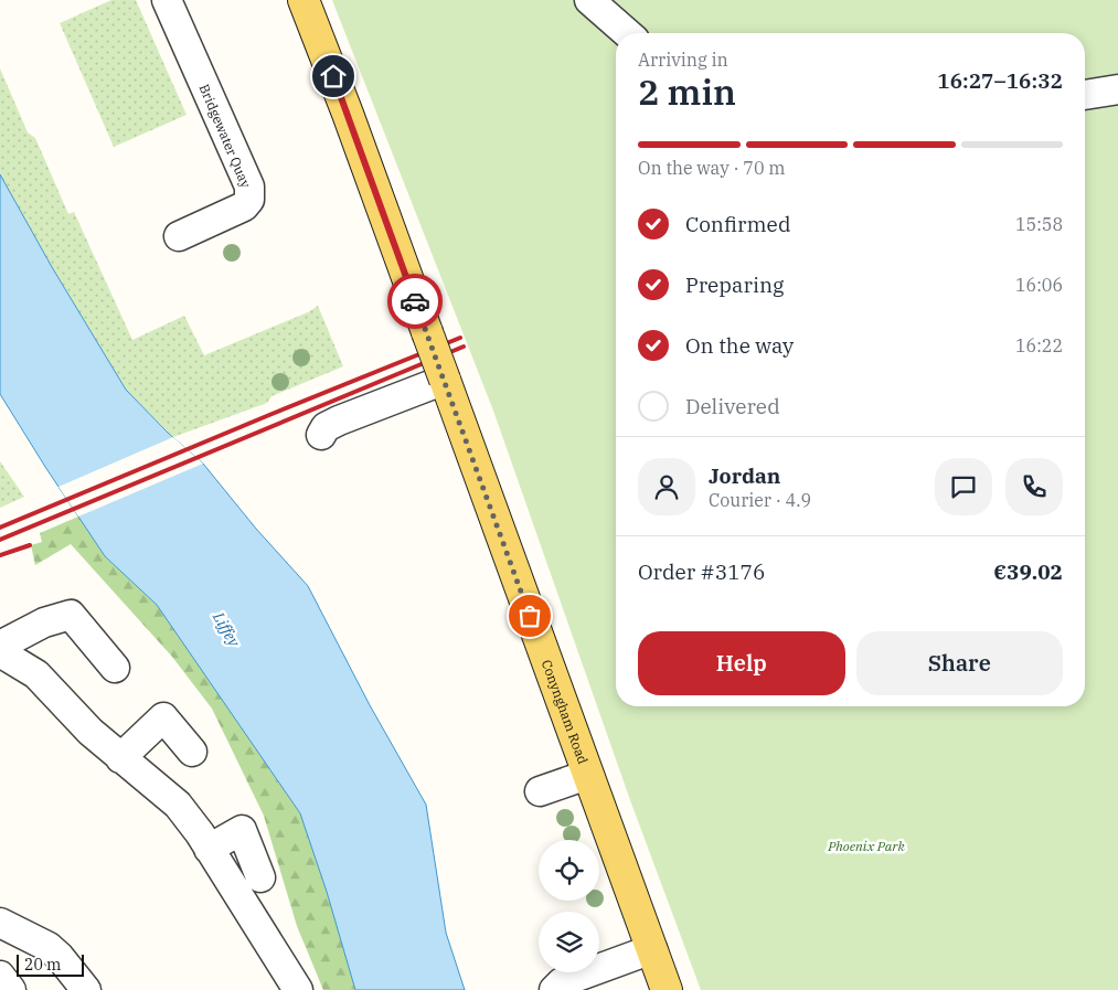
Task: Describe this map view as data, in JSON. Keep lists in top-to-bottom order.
{
  "streets": {
    "main road": ["Conyngham Road"],
    "street": ["Bridgewater Quay"]
  },
  "water": ["Liffey"],
  "parks": ["Phoenix Park"],
  "scale_bar": "20 m",
  "page": {
    "heading": ["2 min", "Arriving in", "16:27–16:32"],
    "panel": [
      "Jordan",
      "Courier · 4.9",
      "Order #3176",
      "€39.02"
    ],
    "bar": "On the way · 70 m",
    "list": [
      ["Confirmed", "15:58"],
      ["Preparing", "16:06"],
      ["On the way", "16:22"],
      "Delivered"
    ],
    "buttons": ["Help", "Share"],
    "scale": "20 m"
  }
}
